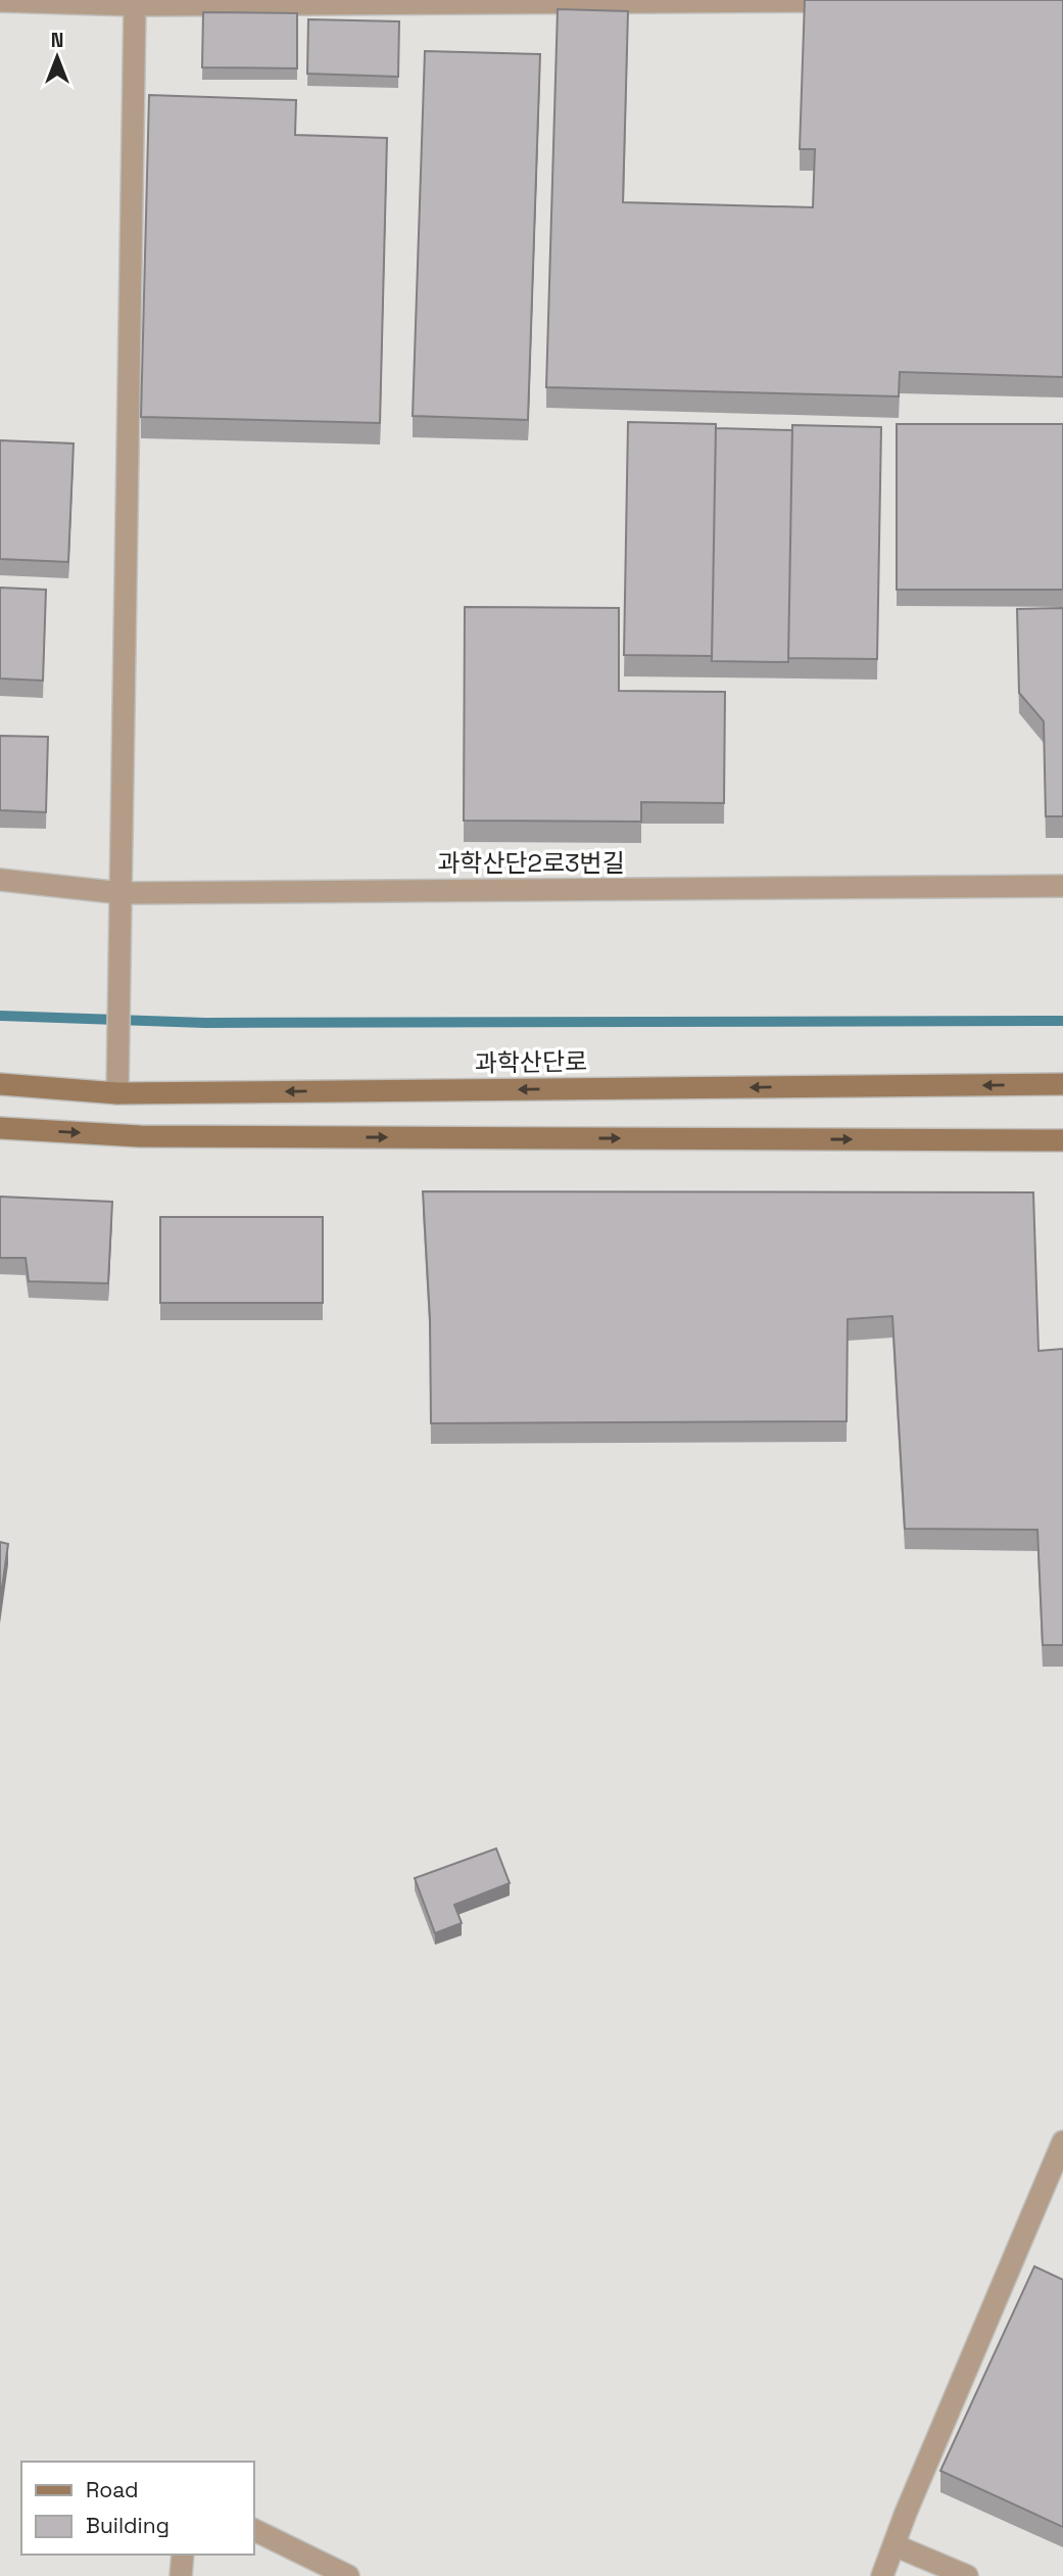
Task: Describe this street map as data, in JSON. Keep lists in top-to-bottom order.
{
  "streets": {
    "main road": ["과학산단로"],
    "street": ["과학산단2로3번길"]
  },
  "legend": ["Road", "Building"],
  "north": "top"
}
